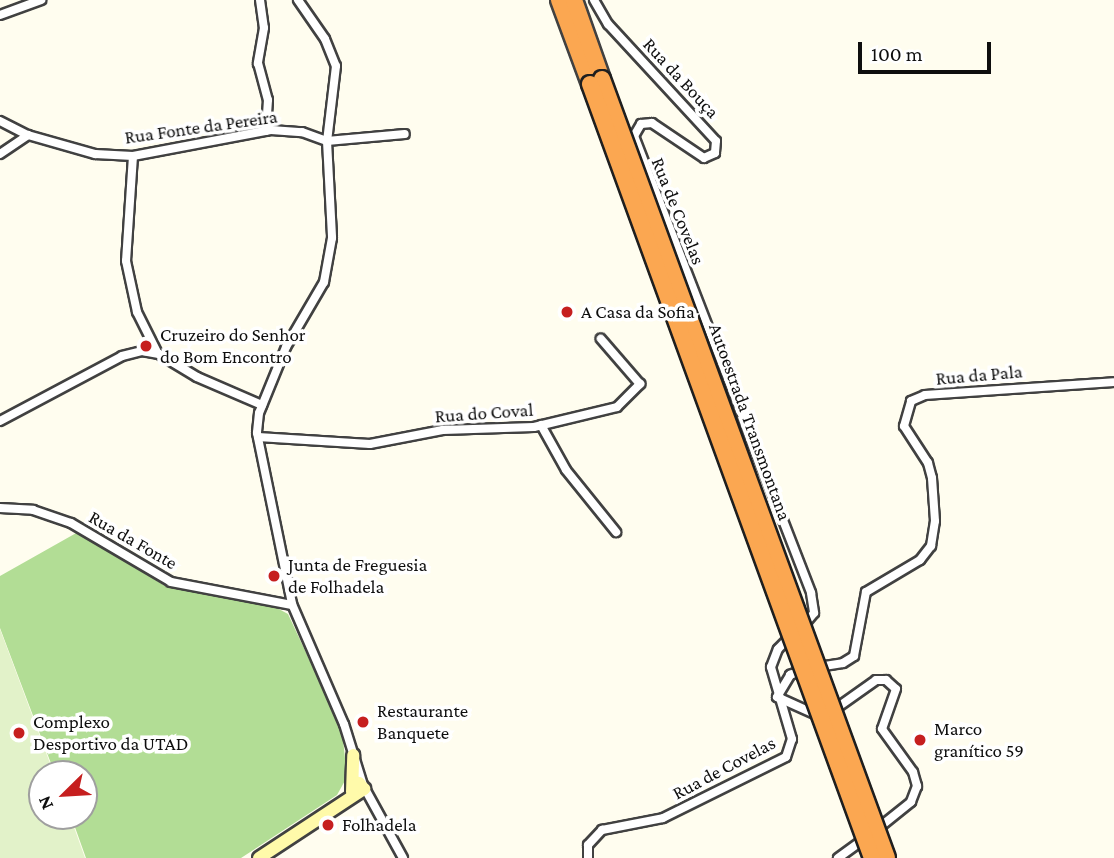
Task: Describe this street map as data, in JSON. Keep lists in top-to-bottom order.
{
  "streets": {
    "highway": ["Autoestrada Transmontana"],
    "street": [
      "Rua da Bouça",
      "Rua Fonte da Pereira",
      "Rua de Covelas",
      "Rua da Pala",
      "Rua do Coval",
      "Rua da Fonte"
    ]
  },
  "crossings": [
    ["Rua da Bouça", "Rua de Covelas"],
    ["Rua de Covelas", "Rua da Pala"]
  ],
  "places": [
    "A Casa da Sofia",
    "Cruzeiro do Senhor do Bom Encontro",
    "Junta de Freguesia de Folhadela",
    "Restaurante Banquete",
    "Complexo Desportivo da UTAD",
    "Marco granítico 59",
    "Folhadela"
  ],
  "scale_bar": "100 m",
  "north": "bottom left"
}
